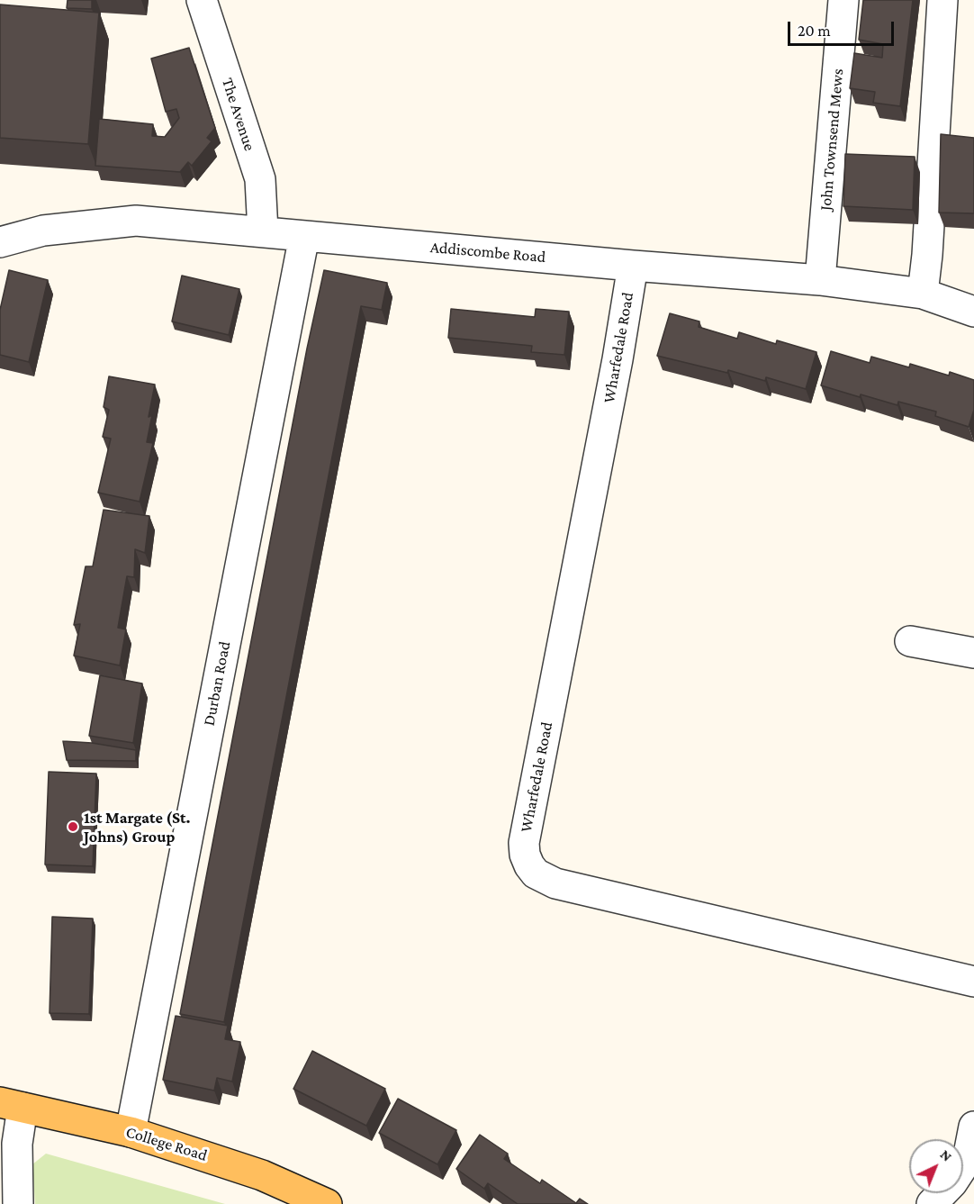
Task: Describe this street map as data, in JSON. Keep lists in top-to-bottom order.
{
  "streets": {
    "main road": ["College Road"],
    "street": [
      "The Avenue",
      "John Townsend Mews",
      "Addiscombe Road",
      "Wharfedale Road",
      "Durban Road"
    ]
  },
  "crossings": [
    ["The Avenue", "Addiscombe Road"],
    ["John Townsend Mews", "Addiscombe Road"],
    ["Addiscombe Road", "Wharfedale Road"],
    ["Addiscombe Road", "Durban Road"],
    ["Durban Road", "College Road"]
  ],
  "places": ["1st Margate (St. Johns) Group"],
  "scale_bar": "20 m",
  "north": "top right"
}
